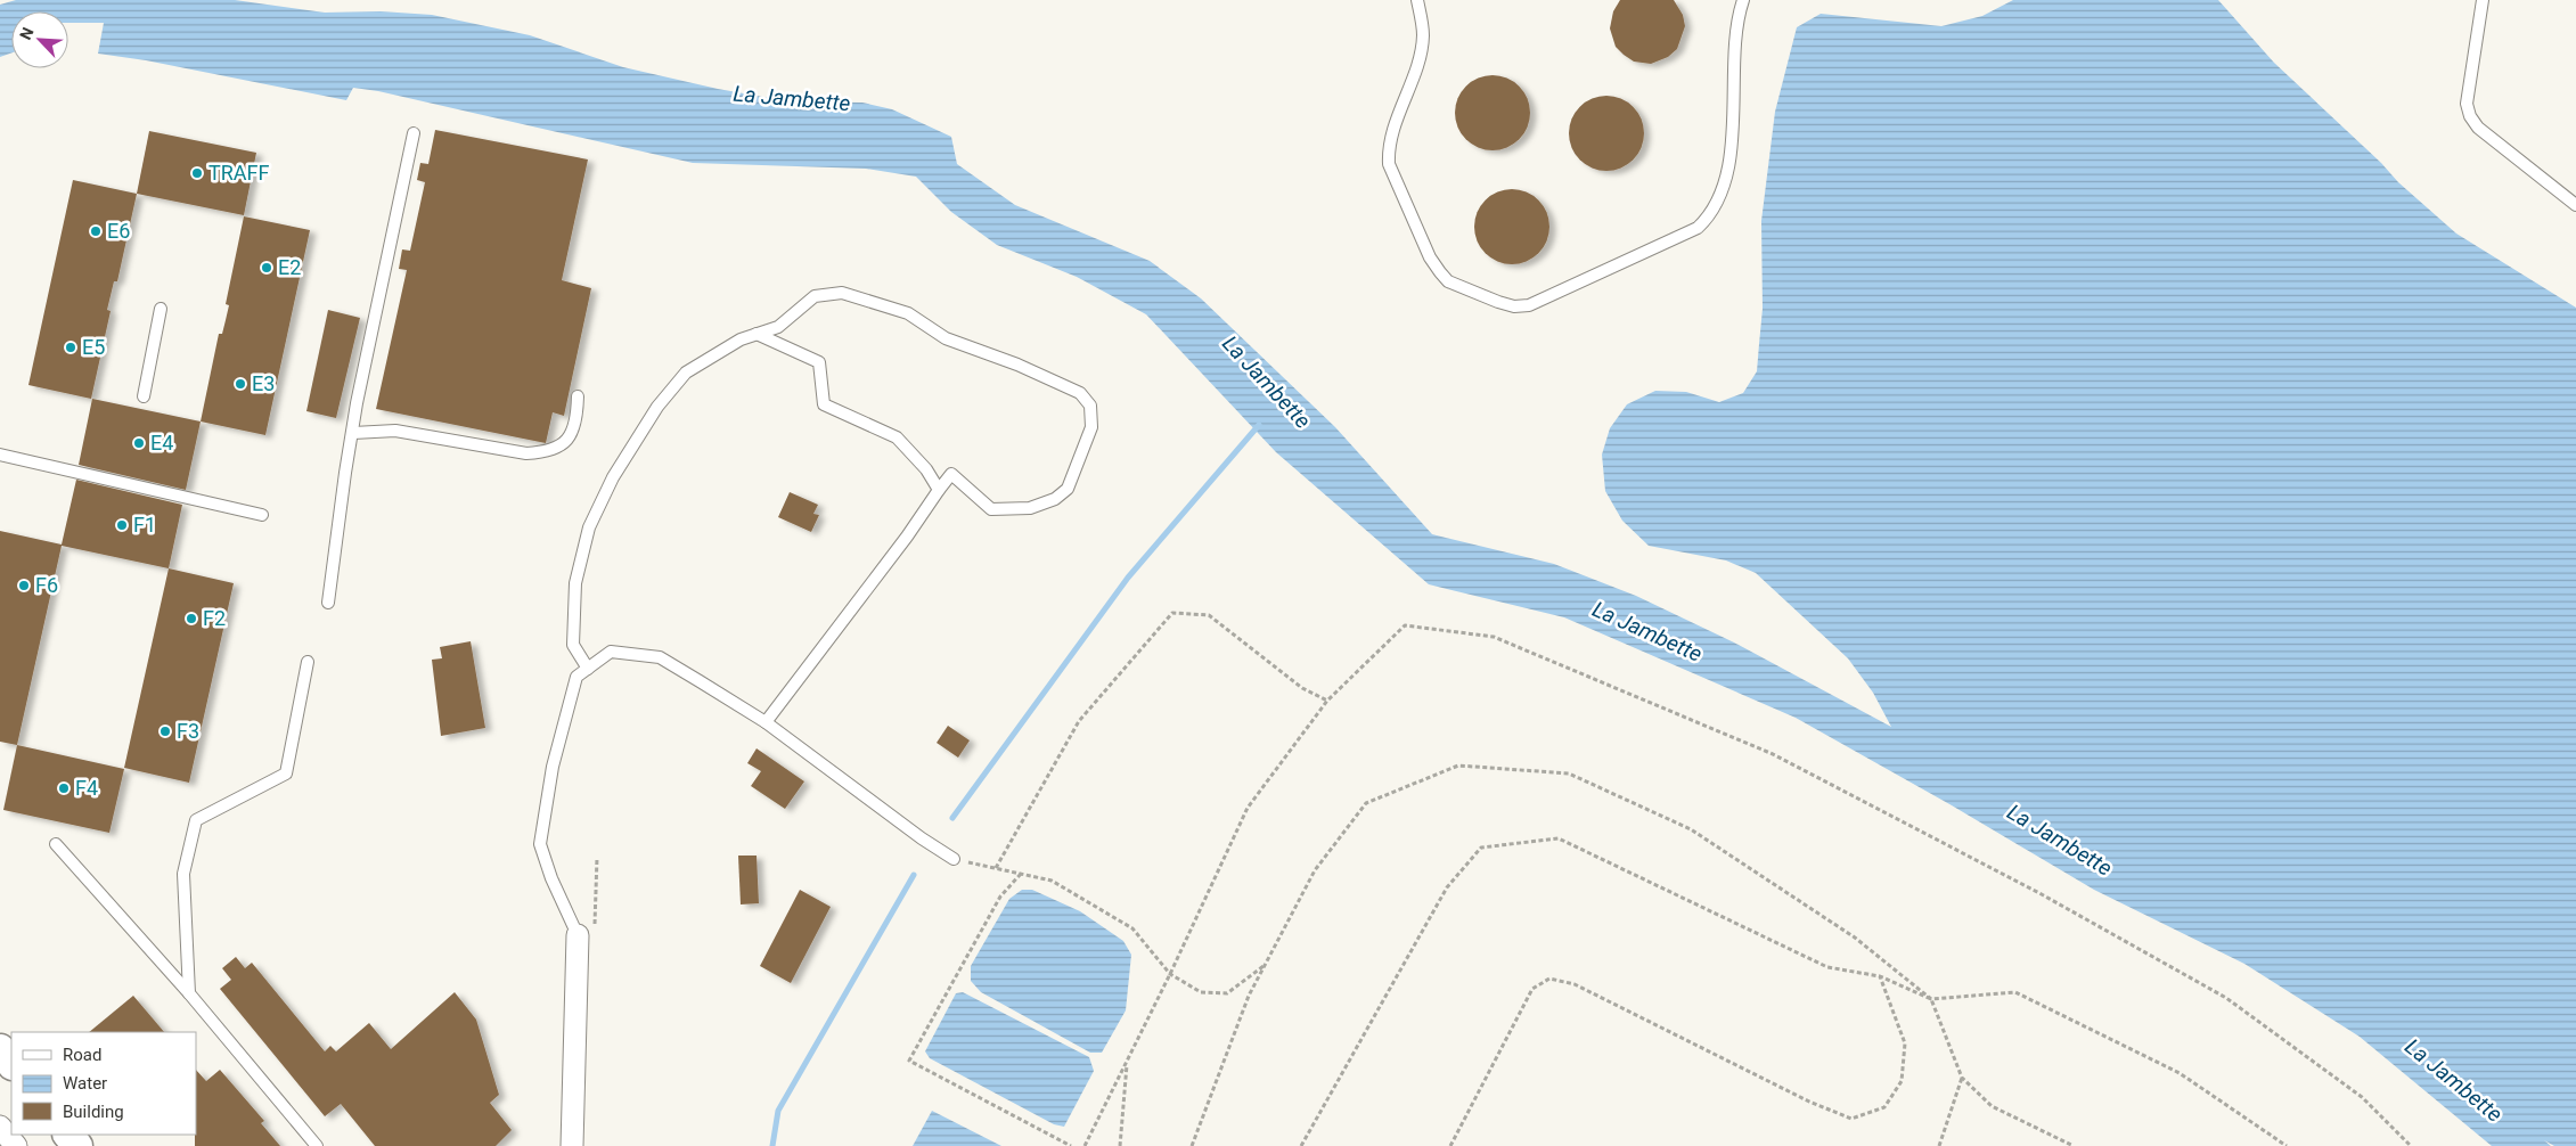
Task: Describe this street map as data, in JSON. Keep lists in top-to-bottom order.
{
  "water": ["La Jambette"],
  "places": [
    "TRAFF",
    "E6",
    "E2",
    "E5",
    "E3",
    "E4",
    "F1",
    "F6",
    "F2",
    "F3",
    "F4"
  ],
  "legend": ["Road", "Water", "Building"],
  "north": "top left"
}
